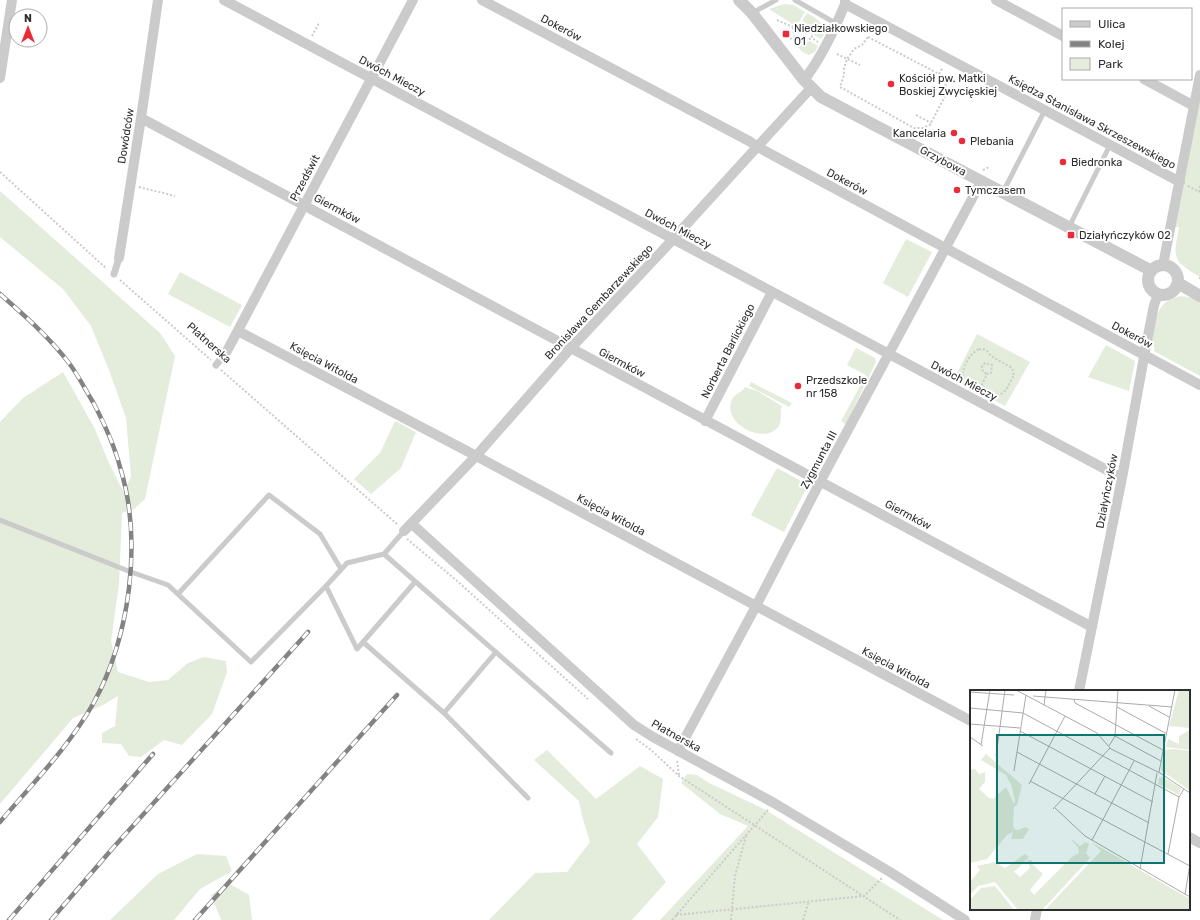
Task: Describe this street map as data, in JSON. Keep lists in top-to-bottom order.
{
  "streets": {
    "street": [
      "Dokerów",
      "Dwóch Mieczy",
      "Księdza Stanisława Skrzeszewskiego",
      "Dowódców",
      "Grzybowa",
      "Przedświt",
      "Giermków",
      "Bronisława Gembarzewskiego",
      "Płatnerska",
      "Norberta Barlickiego",
      "Księcia Witolda",
      "Zygmunta III",
      "Działyńczyków"
    ]
  },
  "crossings": [
    ["Dokerów", "Bronisława Gembarzewskiego"],
    ["Dokerów", "Zygmunta III"],
    ["Dokerów", "Działyńczyków"],
    ["Dwóch Mieczy", "Przedświt"],
    ["Dwóch Mieczy", "Bronisława Gembarzewskiego"],
    ["Dwóch Mieczy", "Norberta Barlickiego"],
    ["Dwóch Mieczy", "Zygmunta III"],
    ["Dwóch Mieczy", "Działyńczyków"],
    ["Księdza Stanisława Skrzeszewskiego", "Bronisława Gembarzewskiego"],
    ["Dowódców", "Giermków"],
    ["Dowódców", "Płatnerska"],
    ["Grzybowa", "Bronisława Gembarzewskiego"],
    ["Grzybowa", "Zygmunta III"],
    ["Grzybowa", "Działyńczyków"],
    ["Przedświt", "Giermków"],
    ["Przedświt", "Płatnerska"],
    ["Przedświt", "Księcia Witolda"],
    ["Giermków", "Bronisława Gembarzewskiego"],
    ["Giermków", "Norberta Barlickiego"],
    ["Giermków", "Zygmunta III"],
    ["Giermków", "Działyńczyków"],
    ["Bronisława Gembarzewskiego", "Płatnerska"],
    ["Bronisława Gembarzewskiego", "Księcia Witolda"],
    ["Płatnerska", "Zygmunta III"],
    ["Księcia Witolda", "Zygmunta III"]
  ],
  "places": {
    "transit": ["Niedziałkowskiego 01", "Działyńczyków 02"],
    "other": [
      "Kościół pw. Matki Boskiej Zwycięskiej",
      "Kancelaria",
      "Plebania",
      "Biedronka",
      "Tymczasem",
      "Przedszkole nr 158"
    ]
  },
  "legend": ["Ulica", "Kolej", "Park"],
  "north": "top"
}
